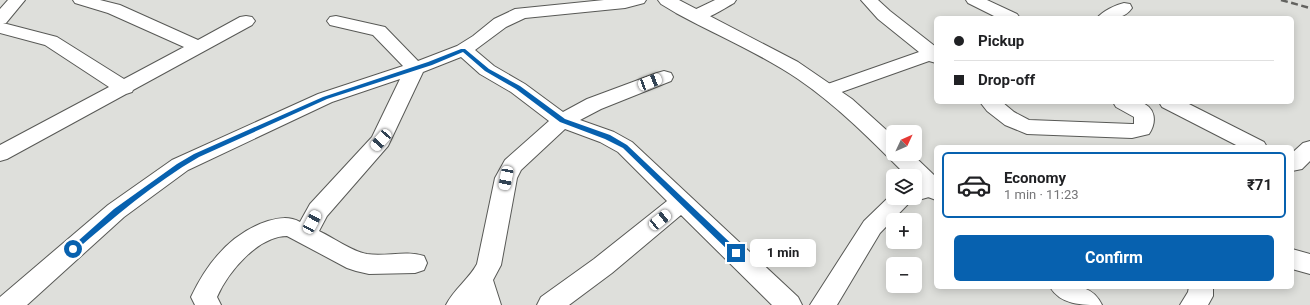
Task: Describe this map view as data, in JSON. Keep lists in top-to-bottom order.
{
  "north": "top right",
  "page": {
    "banner": ["Pickup", "Drop-off"],
    "map_buttons": ["+", "−"],
    "list": [
      {
        "name": "Economy",
        "note": "1 min · 11:23",
        "value": "₹71"
      }
    ],
    "buttons": "Confirm",
    "bubble": "1 min"
  }
}
